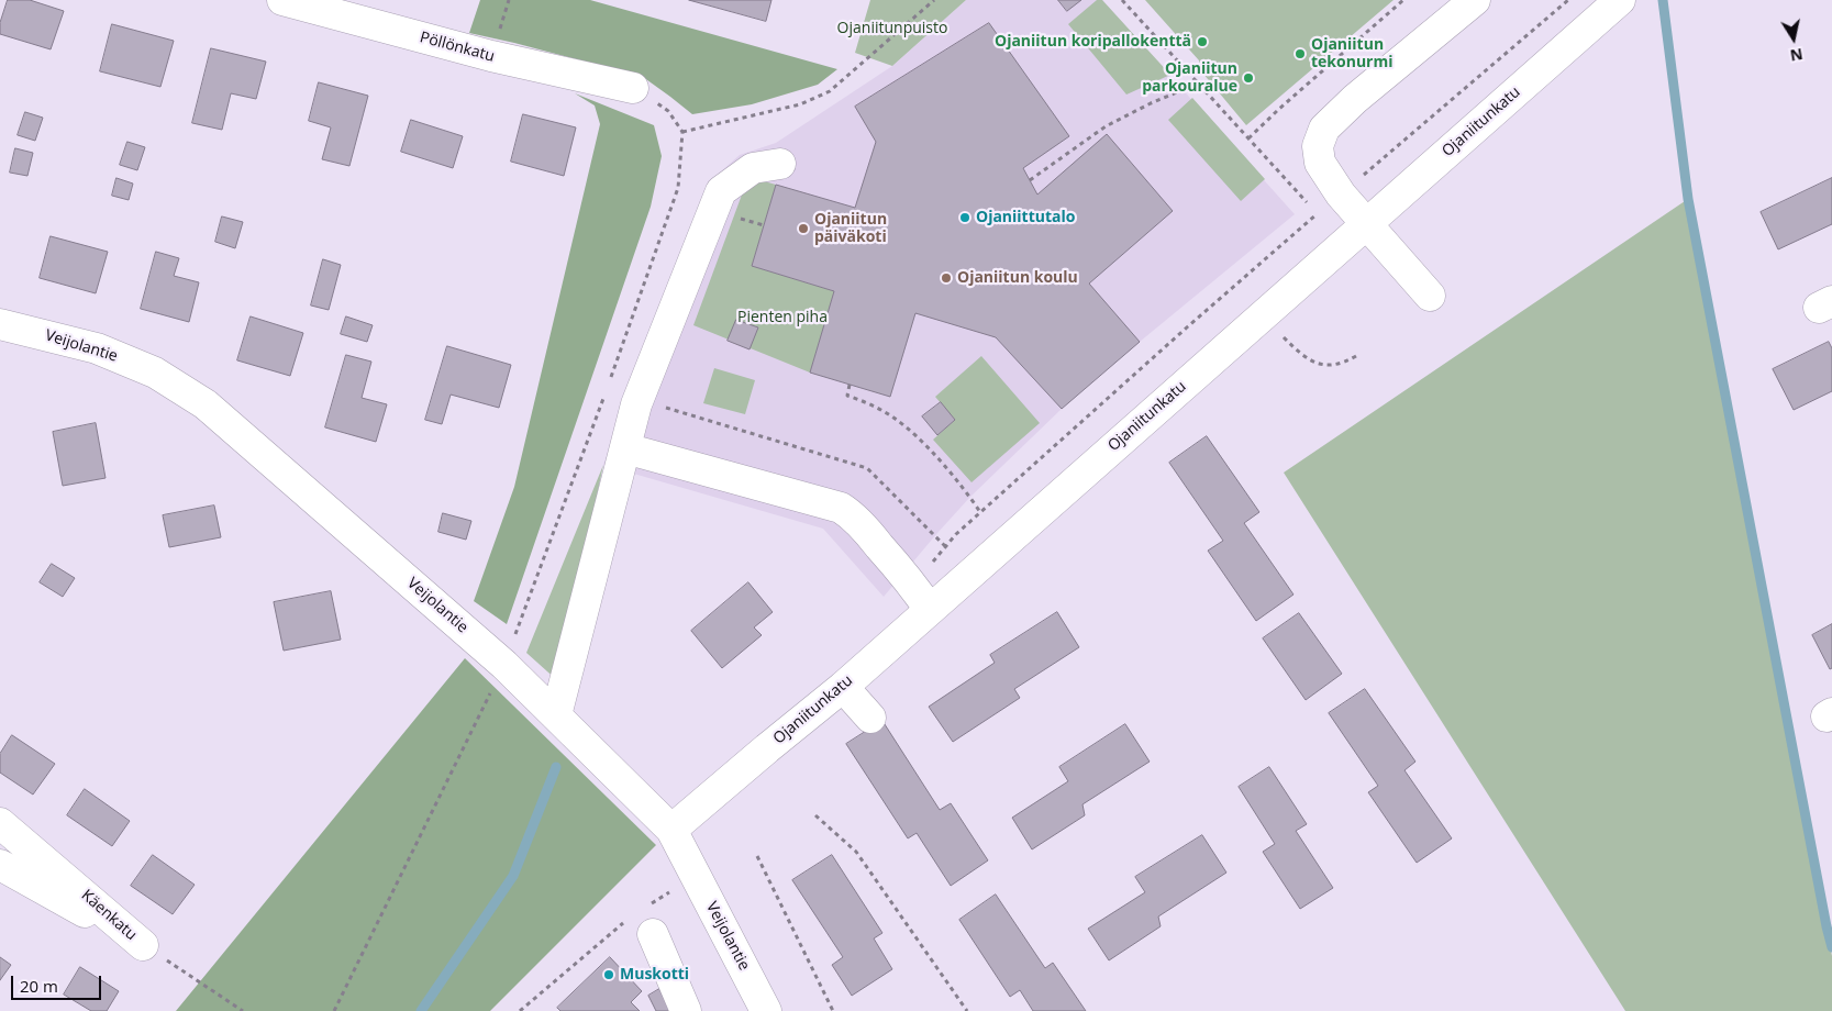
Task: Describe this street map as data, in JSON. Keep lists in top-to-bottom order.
{
  "streets": {
    "street": [
      "Pöllönkatu",
      "Ojaniitunkatu",
      "Veijolantie",
      "Käenkatu"
    ]
  },
  "crossings": [
    ["Ojaniitunkatu", "Veijolantie"]
  ],
  "parks": ["Ojaniitunpuisto", "Pienten piha"],
  "places": [
    "Ojaniitun koripallokenttä",
    "Ojaniitun tekonurmi",
    "Ojaniitun parkouralue",
    "Ojaniittutalo",
    "Ojaniitun päiväkoti",
    "Ojaniitun koulu",
    "Muskotti"
  ],
  "scale_bar": "20 m",
  "north": "bottom"
}
